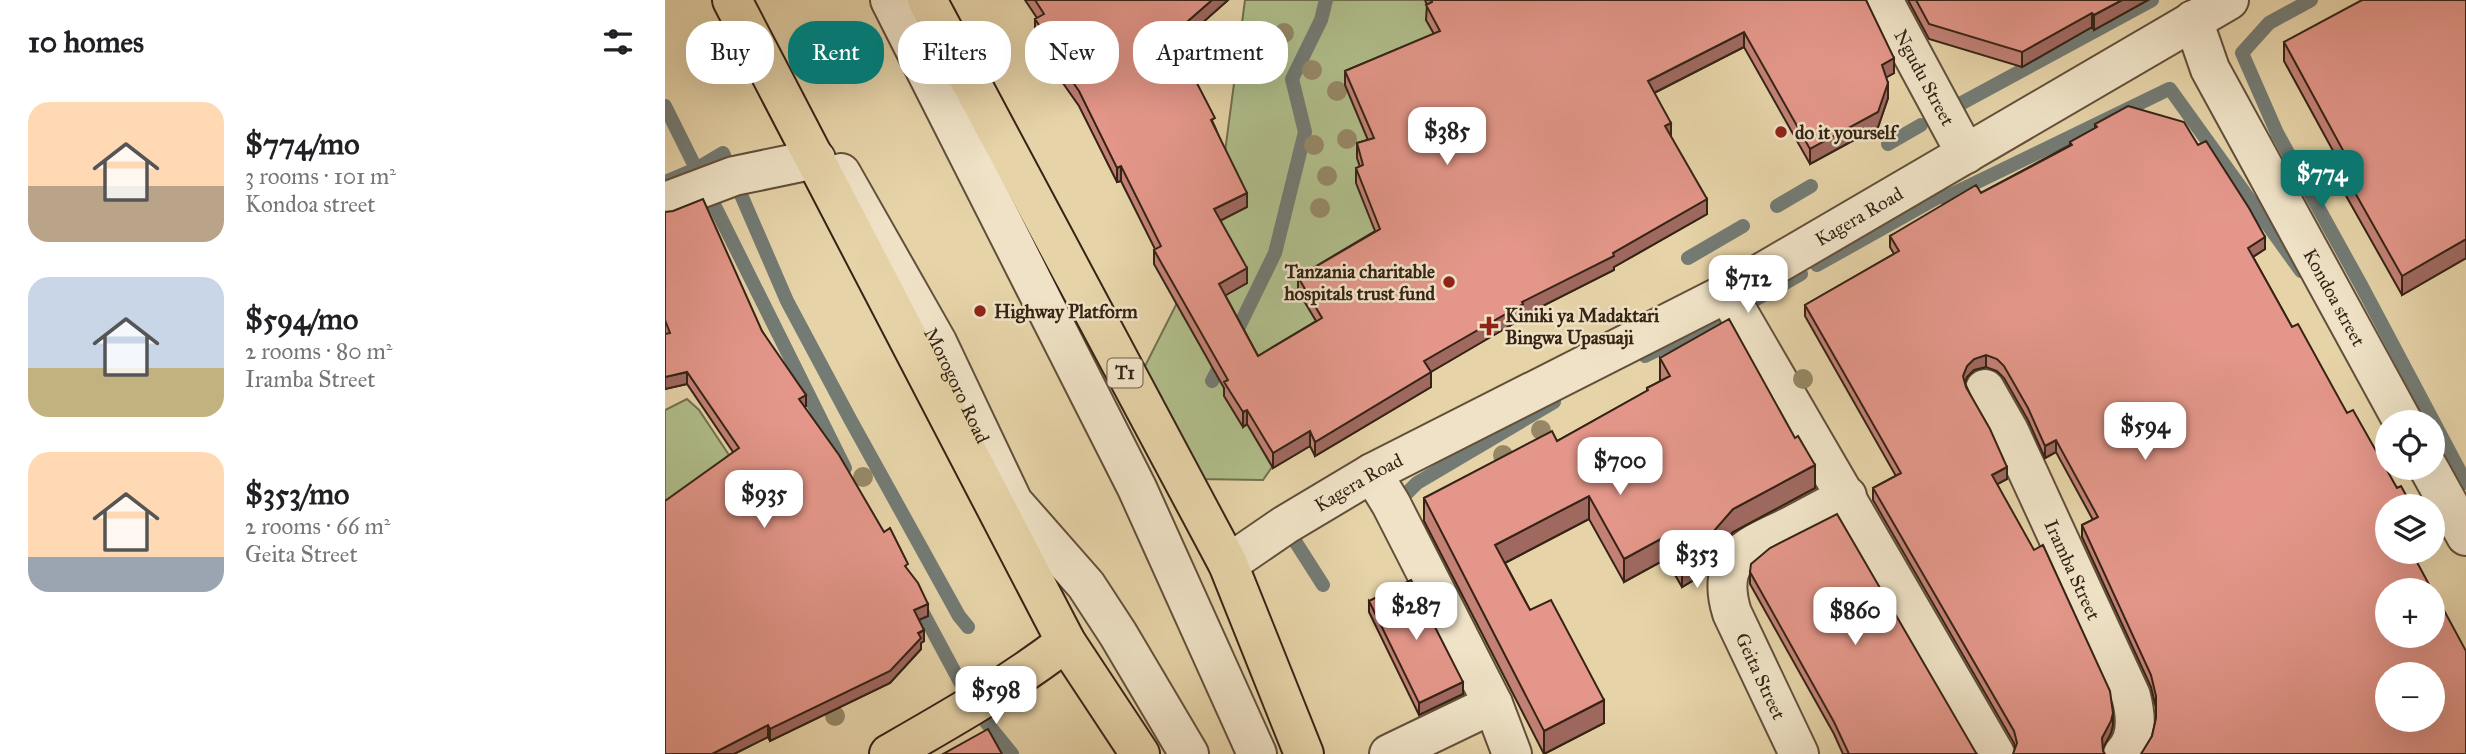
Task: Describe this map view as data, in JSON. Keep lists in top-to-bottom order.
{
  "streets": {
    "main road": ["T1", "Morogoro Road"],
    "street": [
      "Ngudu Street",
      "Kagera Road",
      "Kondoa street",
      "Iramba Street",
      "Geita Street"
    ]
  },
  "crossings": [
    ["Ngudu Street", "Kagera Road"],
    ["Kagera Road", "Kondoa street"],
    ["Kagera Road", "T1"]
  ],
  "places": {
    "other": ["do it yourself", "Tanzania charitable hospitals trust fund", "Highway Platform"],
    "health": ["Kiniki ya Madaktari Bingwa Upasuaji"]
  },
  "page": {
    "heading": "10 homes",
    "chip": [
      "Buy",
      "Rent",
      "Filters",
      "New",
      "Apartment"
    ],
    "list": [
      {
        "name": "$774/mo",
        "note": "3 rooms · 101 m² · Kondoa street"
      },
      {
        "name": "$594/mo",
        "note": "2 rooms · 80 m² · Iramba Street"
      },
      {
        "name": "$353/mo",
        "note": "2 rooms · 66 m² · Geita Street"
      }
    ],
    "price": [
      "$385",
      "$774",
      "$712",
      "$594",
      "$700",
      "$935",
      "$353",
      "$287",
      "$860",
      "$598"
    ],
    "map_buttons": ["+", "−"]
  }
}
